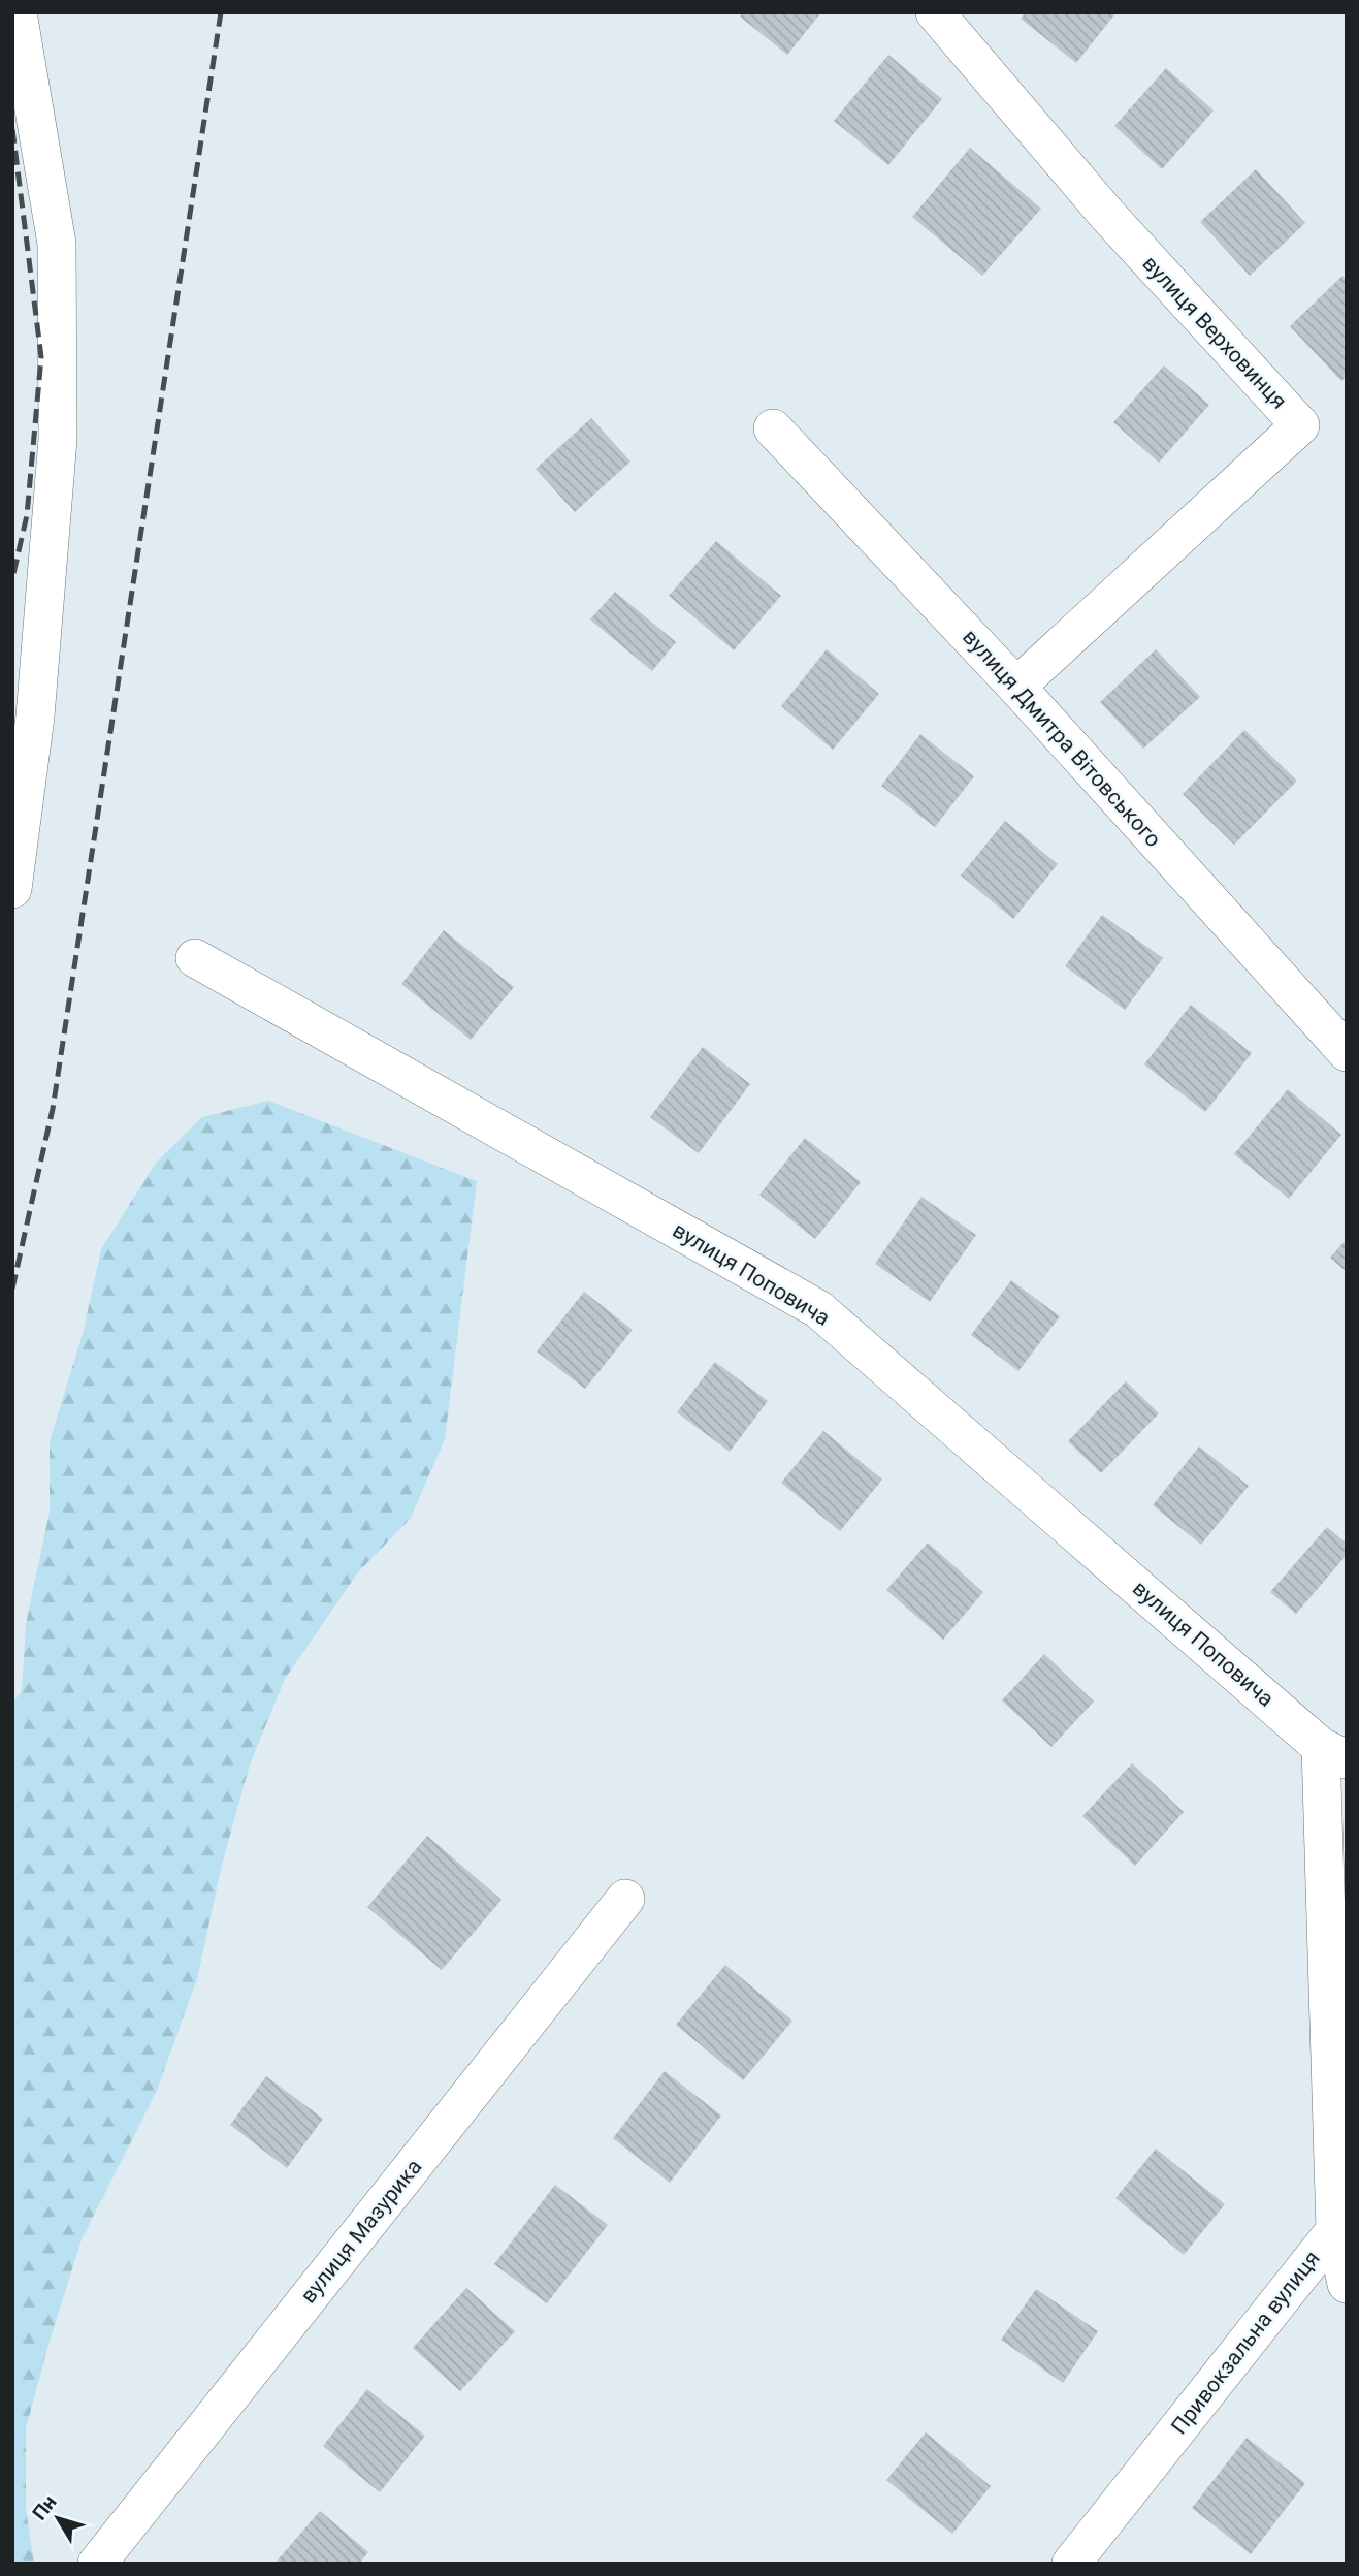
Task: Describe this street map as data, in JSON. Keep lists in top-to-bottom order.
{
  "streets": {
    "street": [
      "вулиця Верховинця",
      "вулиця Дмитра Вітовського",
      "вулиця Поповича",
      "вулиця Мазурика",
      "Привокзальна вулиця"
    ]
  },
  "crossings": [
    ["вулиця Верховинця", "вулиця Дмитра Вітовського"],
    ["вулиця Поповича", "Привокзальна вулиця"]
  ],
  "north": "top left"
}
